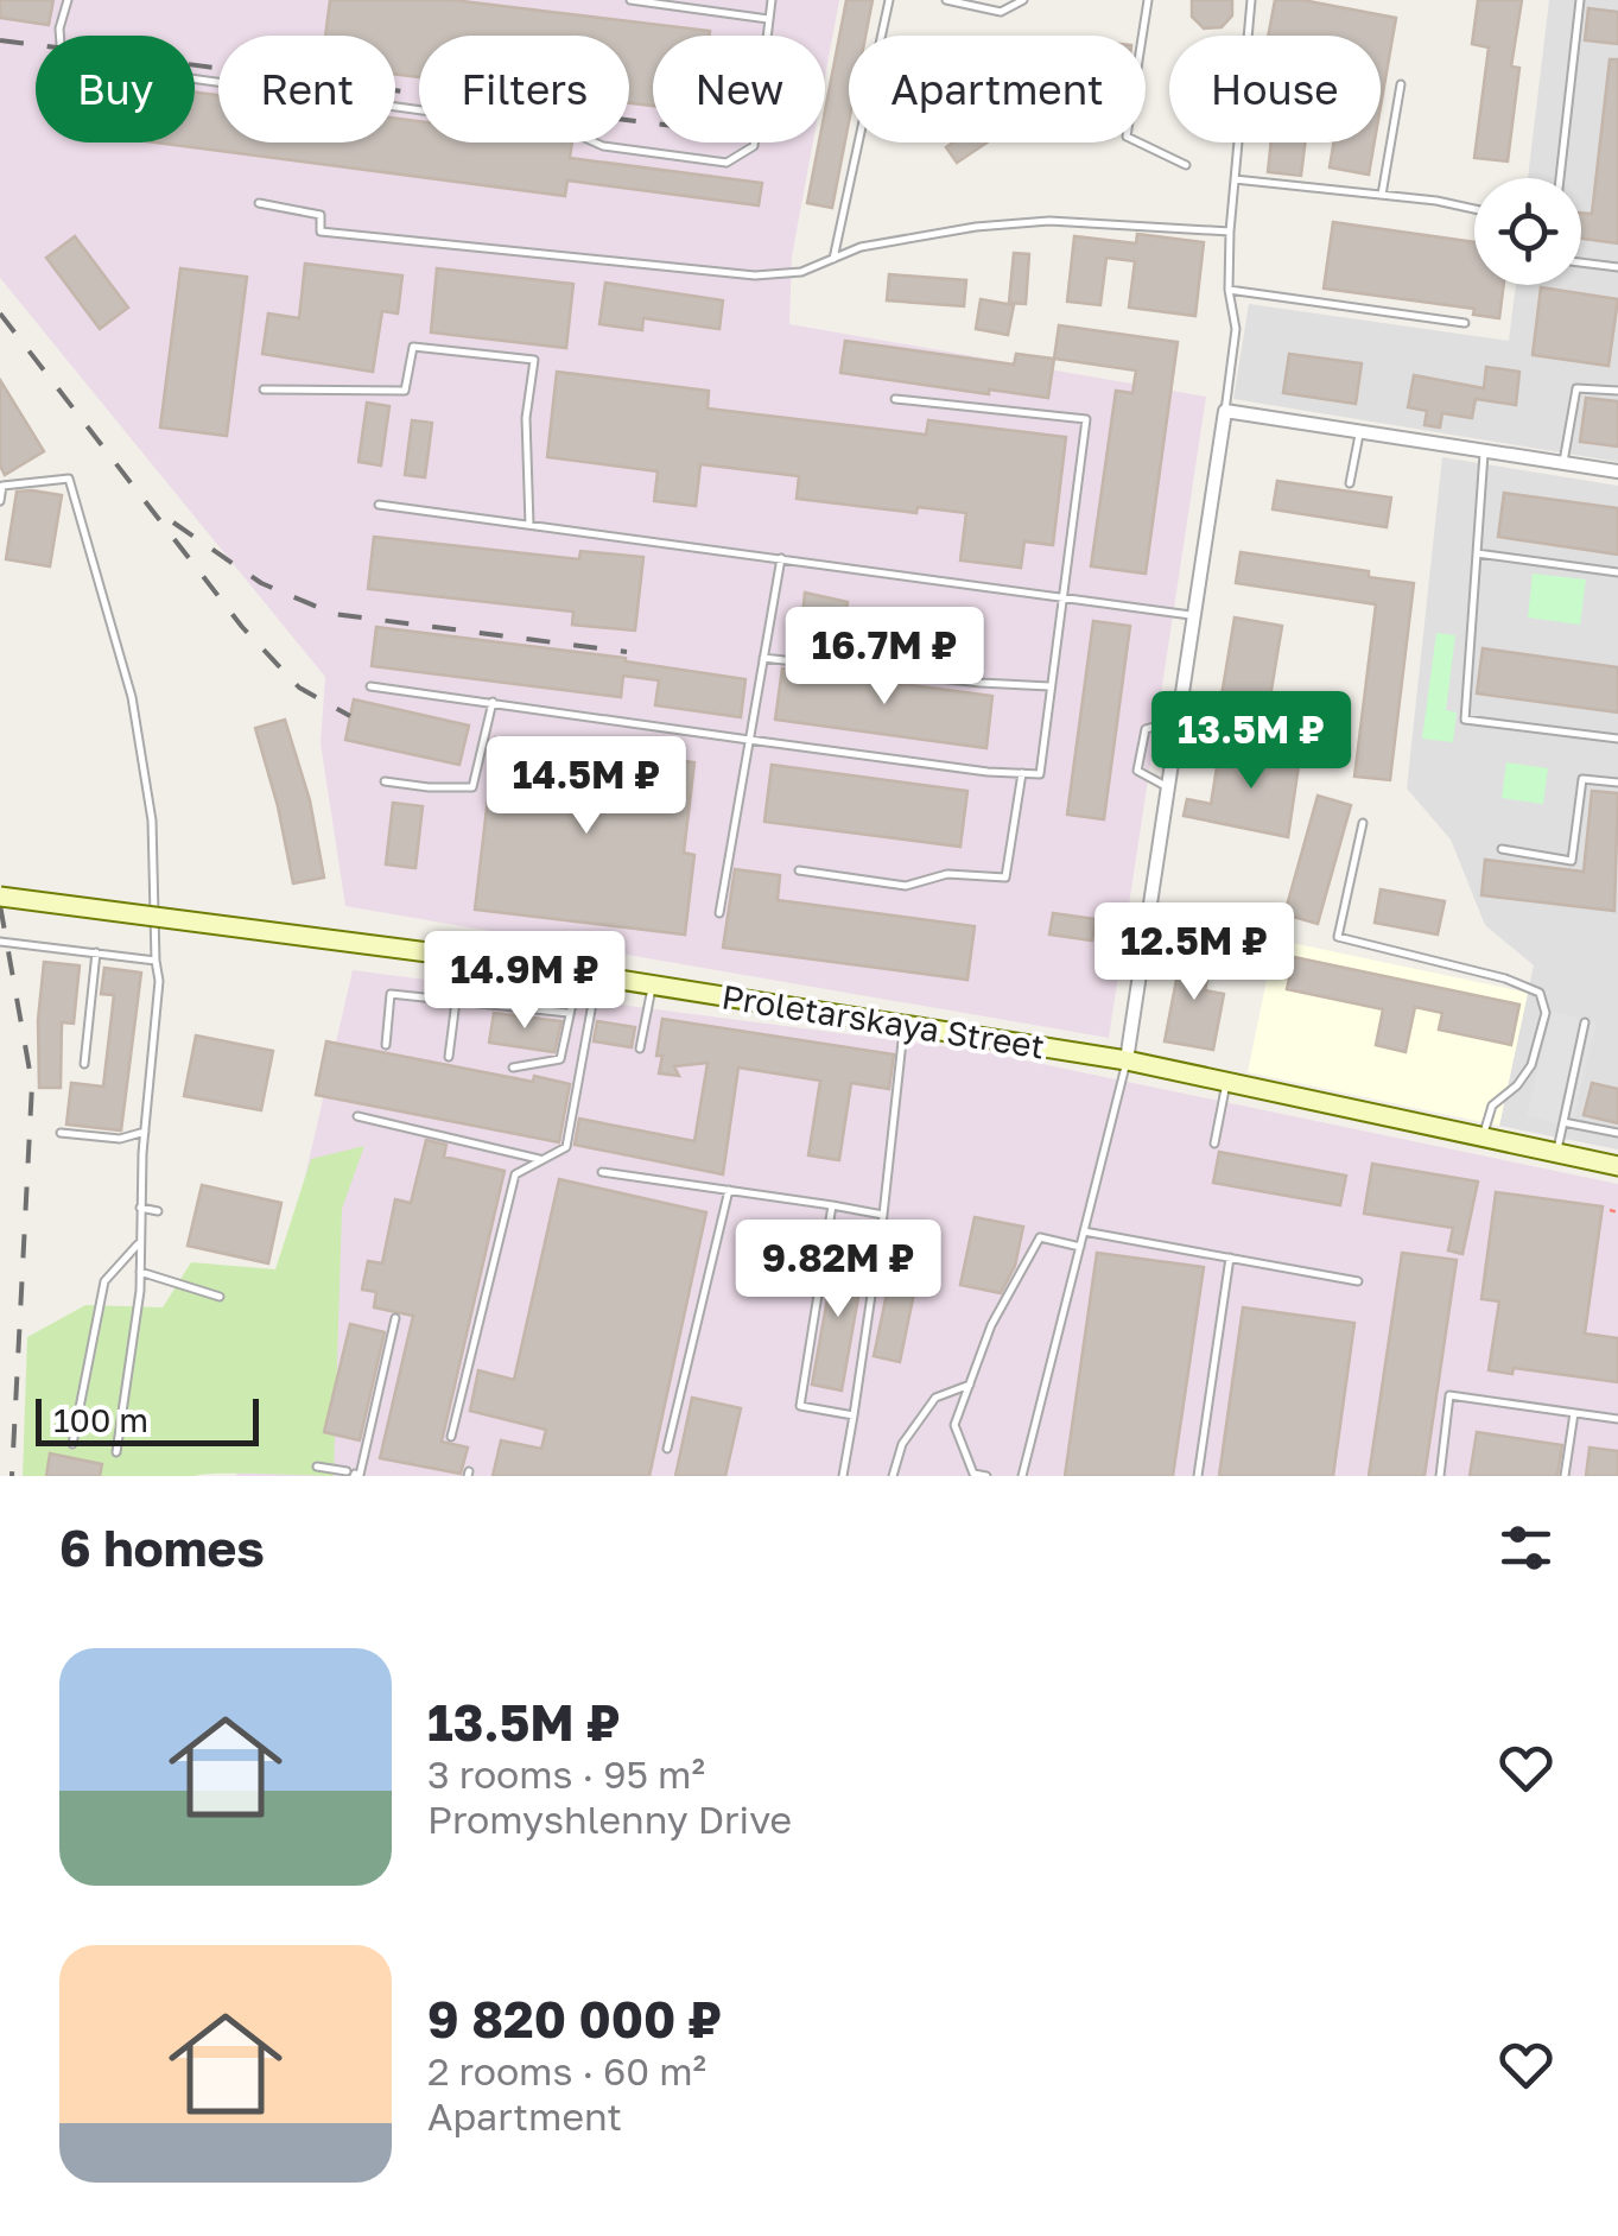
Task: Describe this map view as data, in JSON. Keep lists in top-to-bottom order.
{
  "streets": {
    "street": ["Proletarskaya Street"]
  },
  "scale_bar": "100 m",
  "page": {
    "chip": [
      "Buy",
      "Rent",
      "Filters",
      "New",
      "Apartment",
      "House"
    ],
    "price": [
      "16.7M ₽",
      "13.5M ₽",
      "14.5M ₽",
      "12.5M ₽",
      "14.9M ₽",
      "9.82M ₽"
    ],
    "scale": "100 m",
    "heading": "6 homes",
    "list": [
      {
        "name": "13.5M ₽",
        "note": "3 rooms · 95 m² · Promyshlenny Drive"
      },
      {
        "name": "9 820 000 ₽",
        "note": "2 rooms · 60 m² · Apartment"
      }
    ]
  }
}
